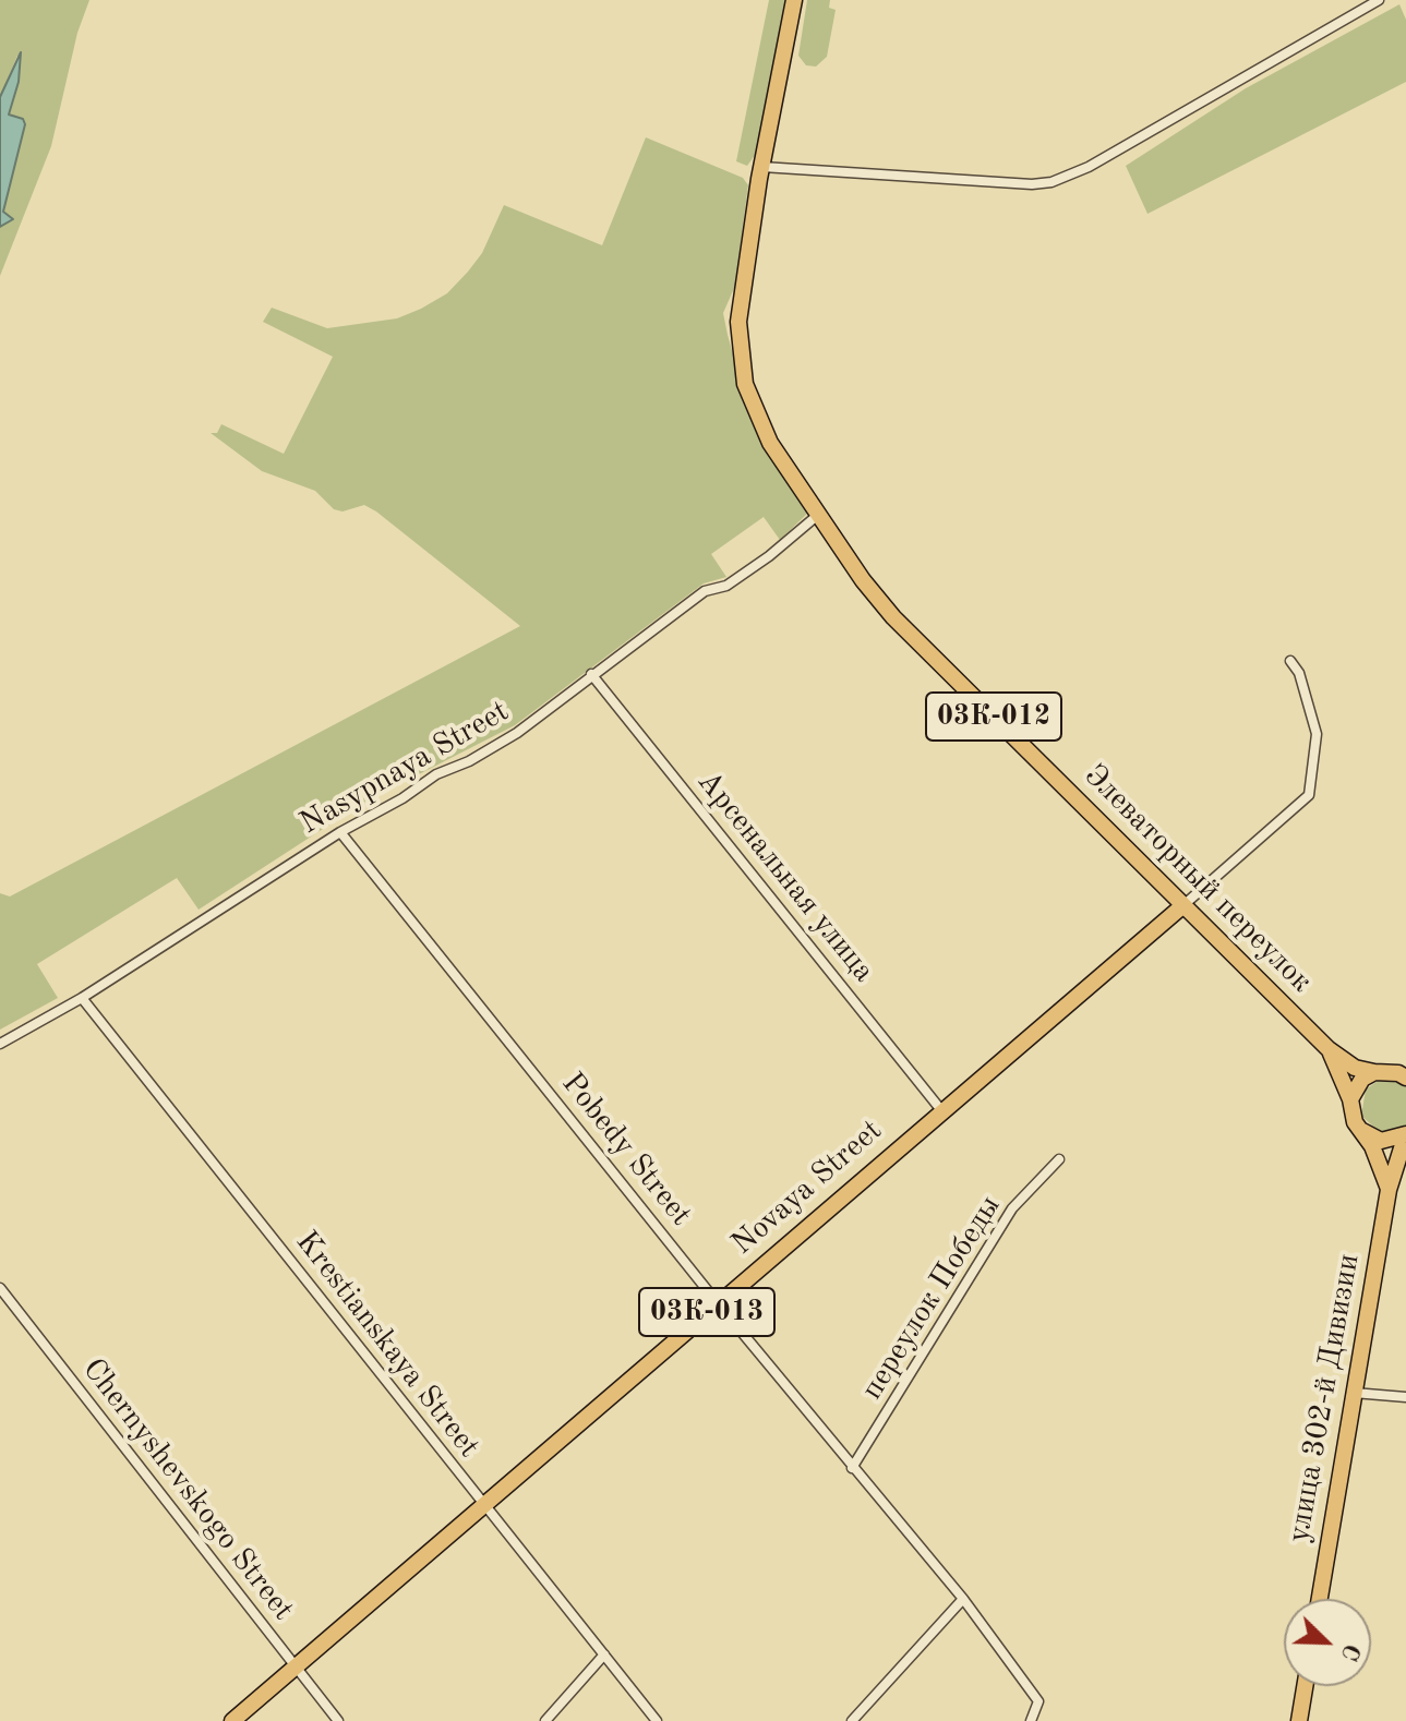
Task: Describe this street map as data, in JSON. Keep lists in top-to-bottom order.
{
  "streets": {
    "main road": [
      "03К-012",
      "Элеваторный переулок",
      "Novaya Street",
      "03К-013",
      "улица 302-й Дивизии"
    ],
    "street": [
      "Nasypnaya Street",
      "Арсенальная улица",
      "Pobedy Street",
      "переулок Победы",
      "Krestianskaya Street",
      "Chernyshevskogo Street"
    ]
  },
  "crossings": [
    ["03К-012", "Nasypnaya Street"],
    ["03К-012", "Элеваторный переулок"],
    ["Nasypnaya Street", "Арсенальная улица"],
    ["Nasypnaya Street", "Элеваторный переулок"],
    ["Nasypnaya Street", "Pobedy Street"],
    ["Nasypnaya Street", "Krestianskaya Street"],
    ["Арсенальная улица", "Novaya Street"],
    ["Элеваторный переулок", "Novaya Street"],
    ["Pobedy Street", "Novaya Street"],
    ["Pobedy Street", "переулок Победы"],
    ["Novaya Street", "Krestianskaya Street"],
    ["Novaya Street", "Chernyshevskogo Street"]
  ],
  "north": "bottom right"
}
